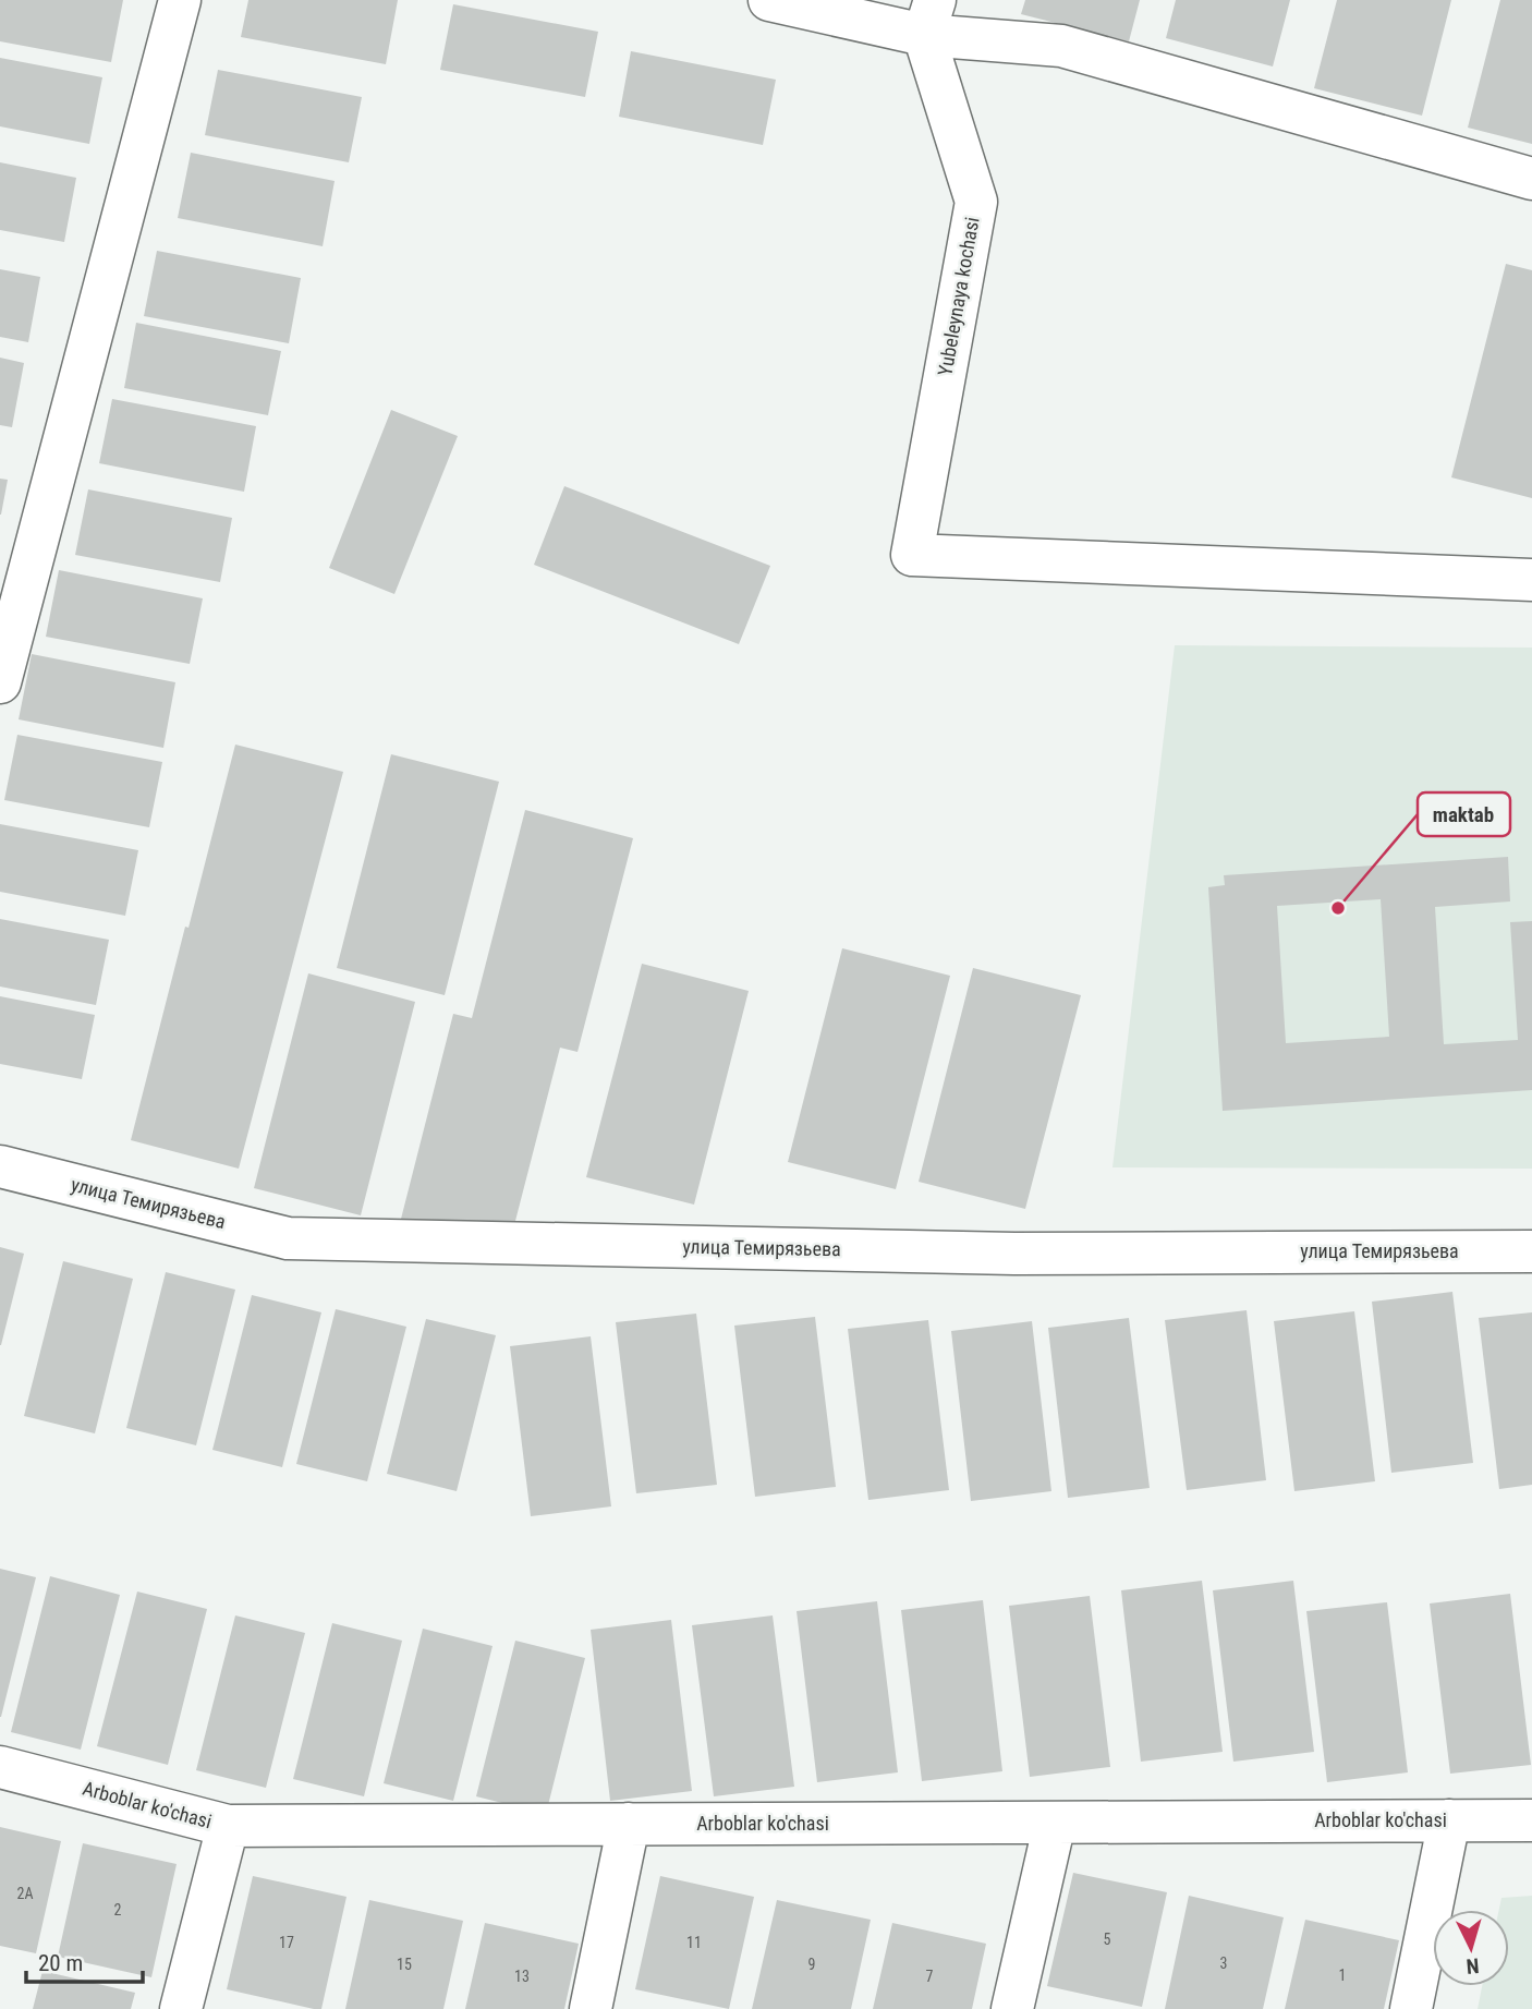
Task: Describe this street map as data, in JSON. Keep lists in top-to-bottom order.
{
  "streets": {
    "street": ["Yubeleynaya kochasi", "улица Темирязьева", "Arboblar ko'chasi"]
  },
  "places": ["maktab"],
  "house_numbers": [
    "2A",
    "2",
    "5",
    "17",
    "11",
    "3",
    "15",
    "9",
    "1",
    "13",
    "7"
  ],
  "scale_bar": "20 m",
  "north": "bottom"
}
